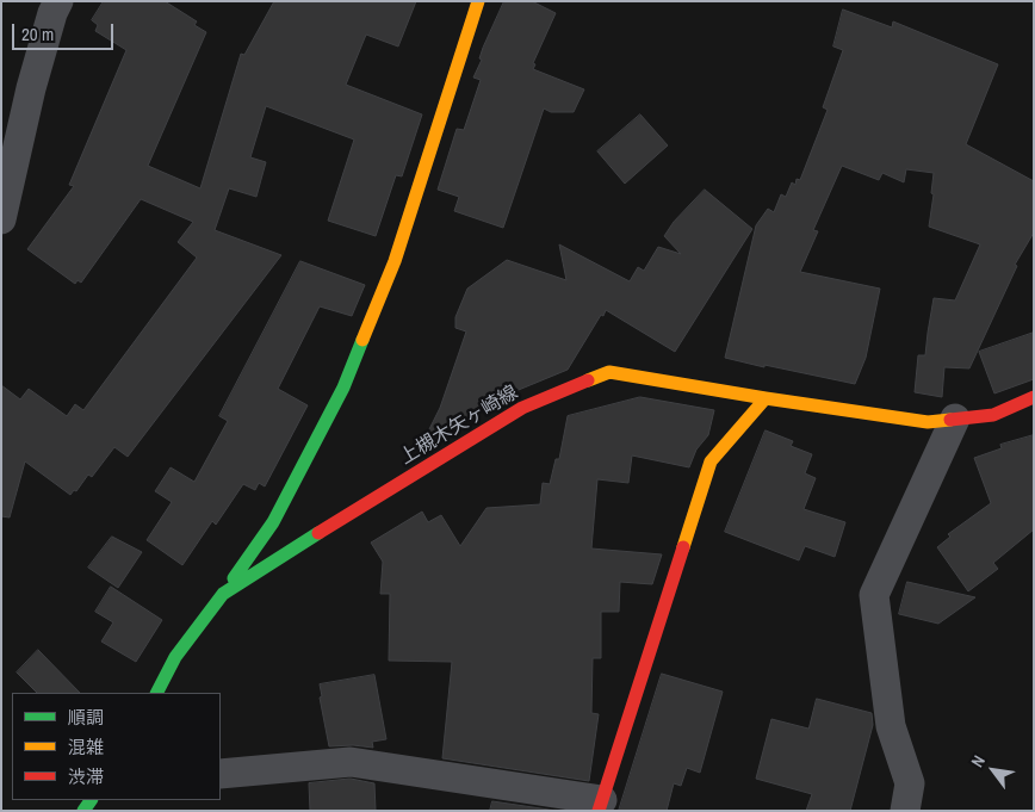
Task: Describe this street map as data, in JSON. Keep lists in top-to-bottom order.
{
  "streets": {
    "street": ["上槻木矢ヶ崎線"]
  },
  "legend": ["順調", "混雑", "渋滞"],
  "scale_bar": "20 m",
  "north": "top left"
}
